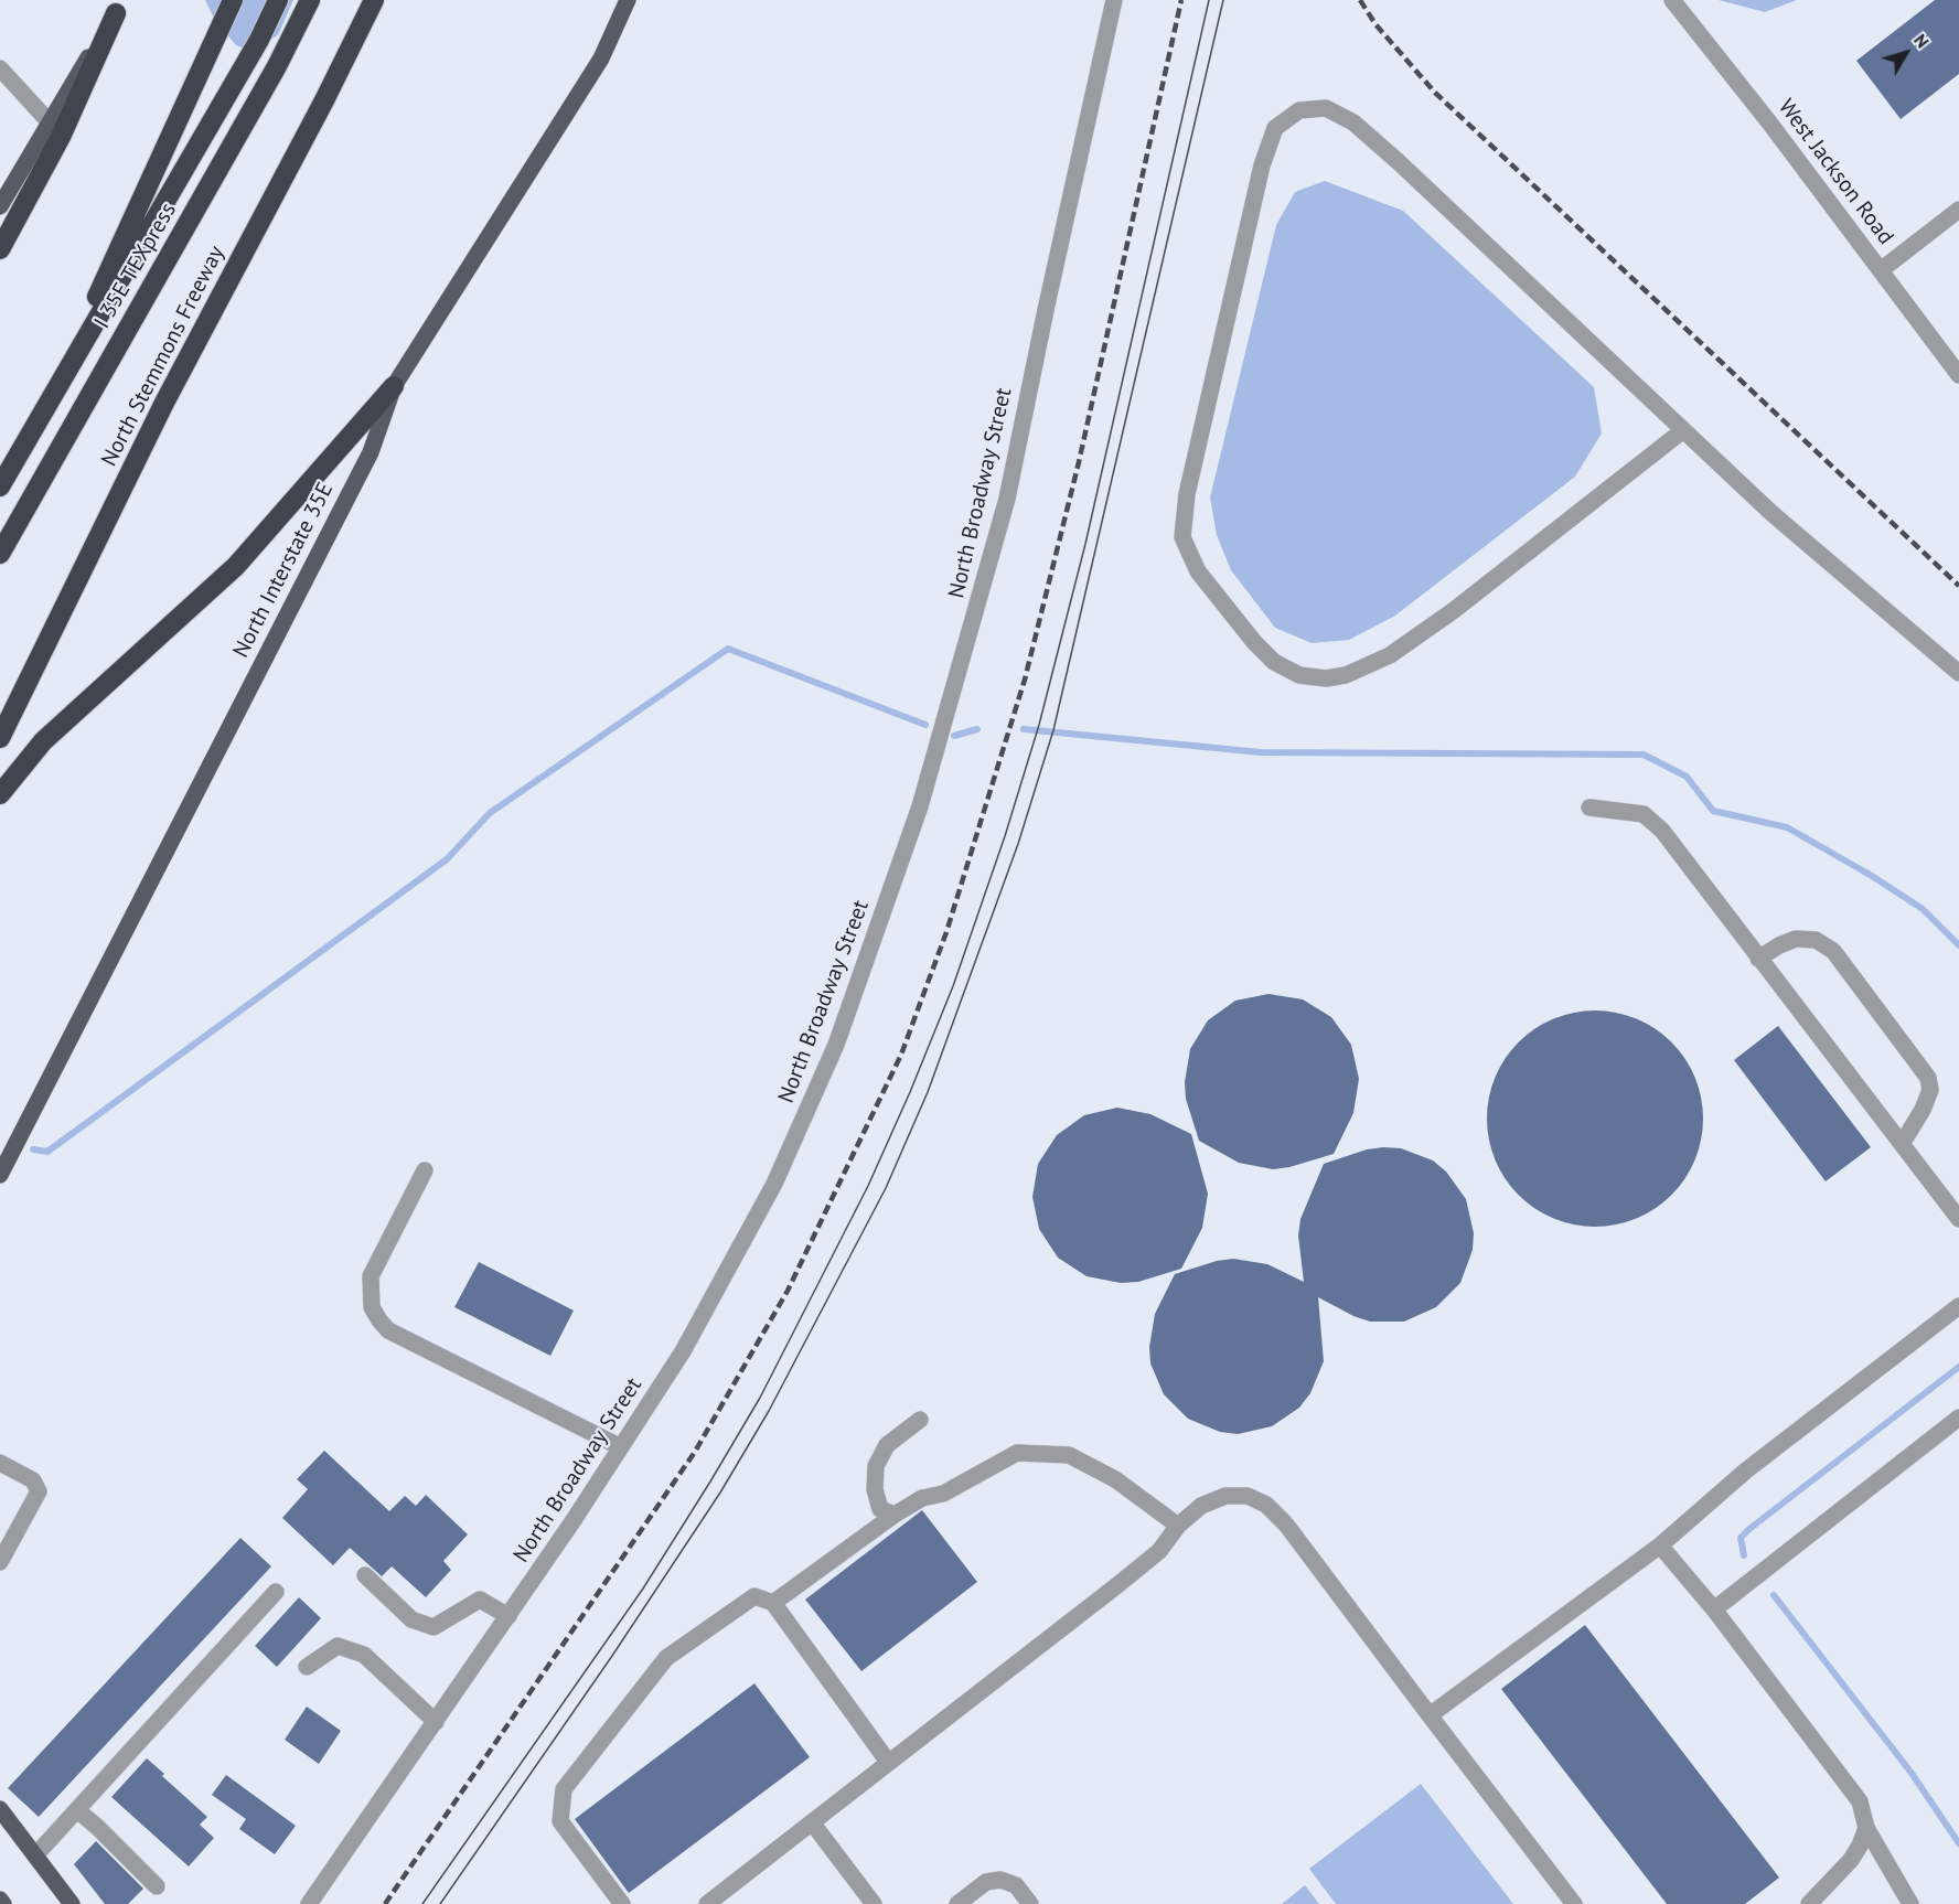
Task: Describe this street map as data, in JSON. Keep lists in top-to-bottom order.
{
  "streets": {
    "highway": ["I 35E TEXpress", "North Stemmons Freeway"],
    "main road": ["North Interstate 35E"],
    "street": ["West Jackson Road", "North Broadway Street"]
  },
  "north": "top right"
}
